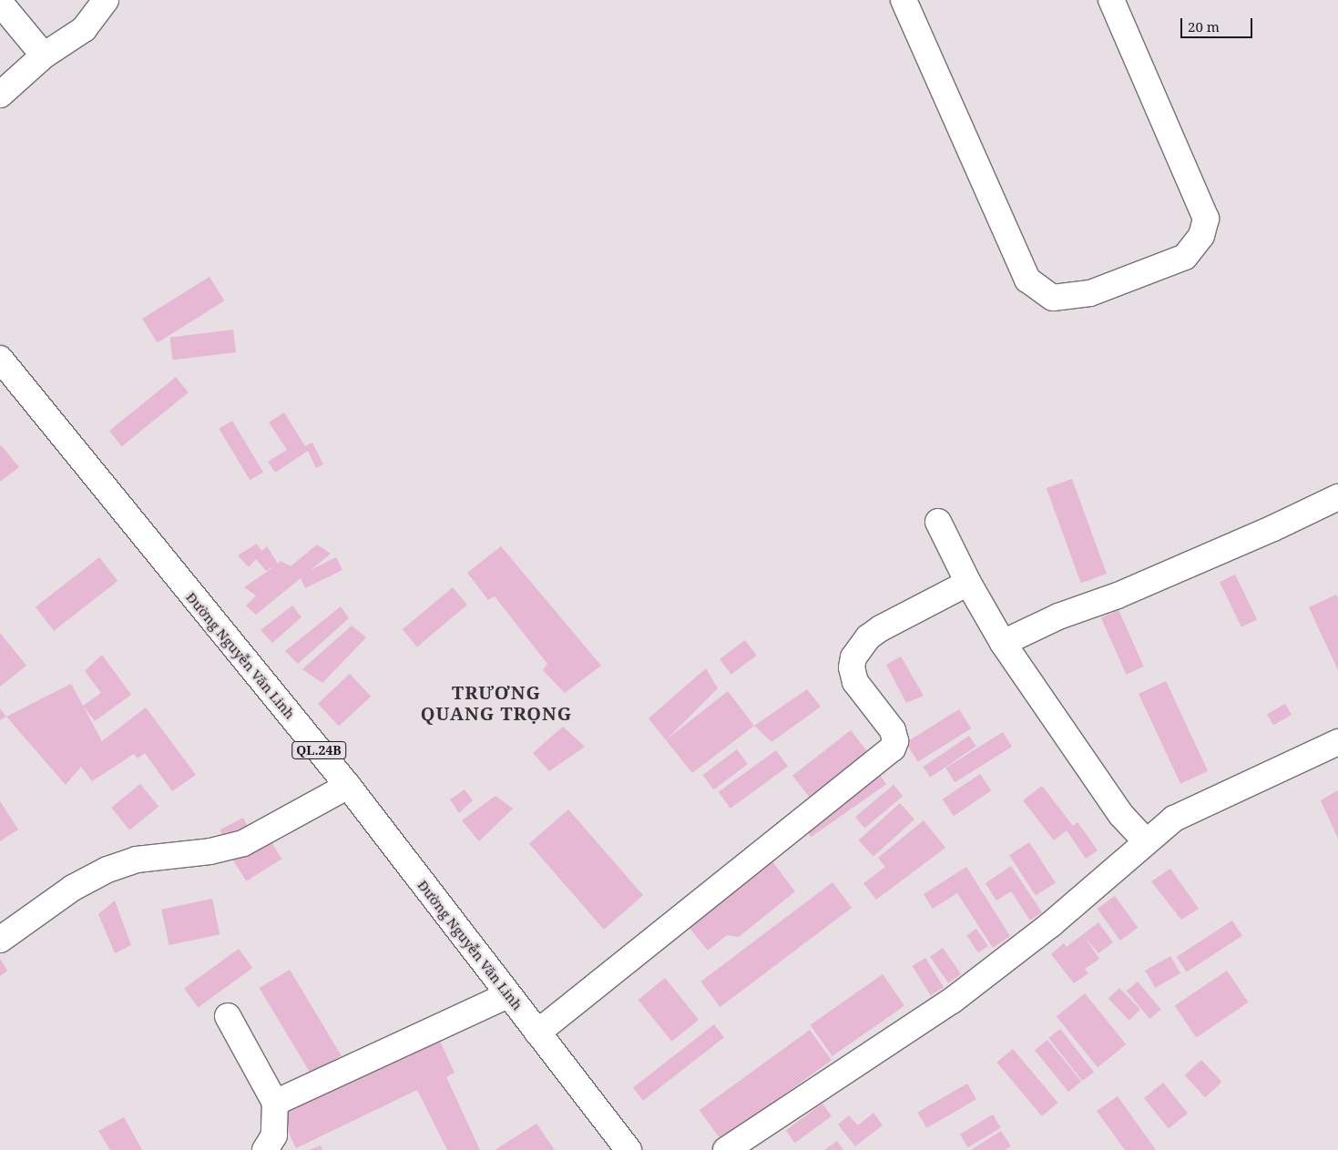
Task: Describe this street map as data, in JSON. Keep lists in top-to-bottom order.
{
  "streets": {
    "street": ["Đường Nguyễn Văn Linh", "QL.24B"]
  },
  "districts": ["TRƯƠNG QUANG TRỌNG"],
  "scale_bar": "20 m"
}
